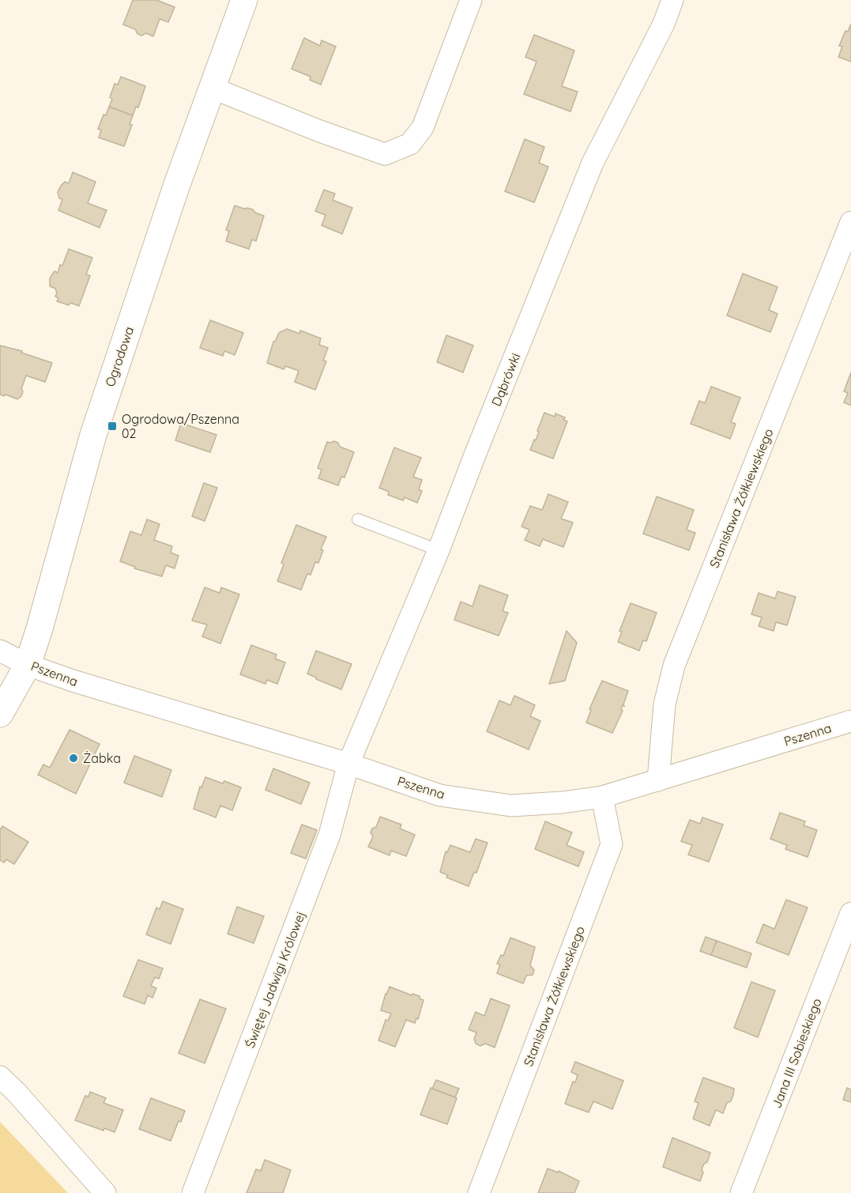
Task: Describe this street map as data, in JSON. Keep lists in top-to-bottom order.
{
  "streets": {
    "street": [
      "Ogrodowa",
      "Dąbrówki",
      "Stanisława Żółkiewskiego",
      "Pszenna",
      "Świętej Jadwigi Królowej",
      "Jana III Sobieskiego"
    ]
  },
  "crossings": [
    ["Ogrodowa", "Pszenna"],
    ["Dąbrówki", "Pszenna"],
    ["Dąbrówki", "Świętej Jadwigi Królowej"],
    ["Stanisława Żółkiewskiego", "Pszenna"],
    ["Pszenna", "Świętej Jadwigi Królowej"]
  ],
  "places": {
    "transit": ["Ogrodowa/Pszenna 02"],
    "other": ["Żabka"]
  }
}
